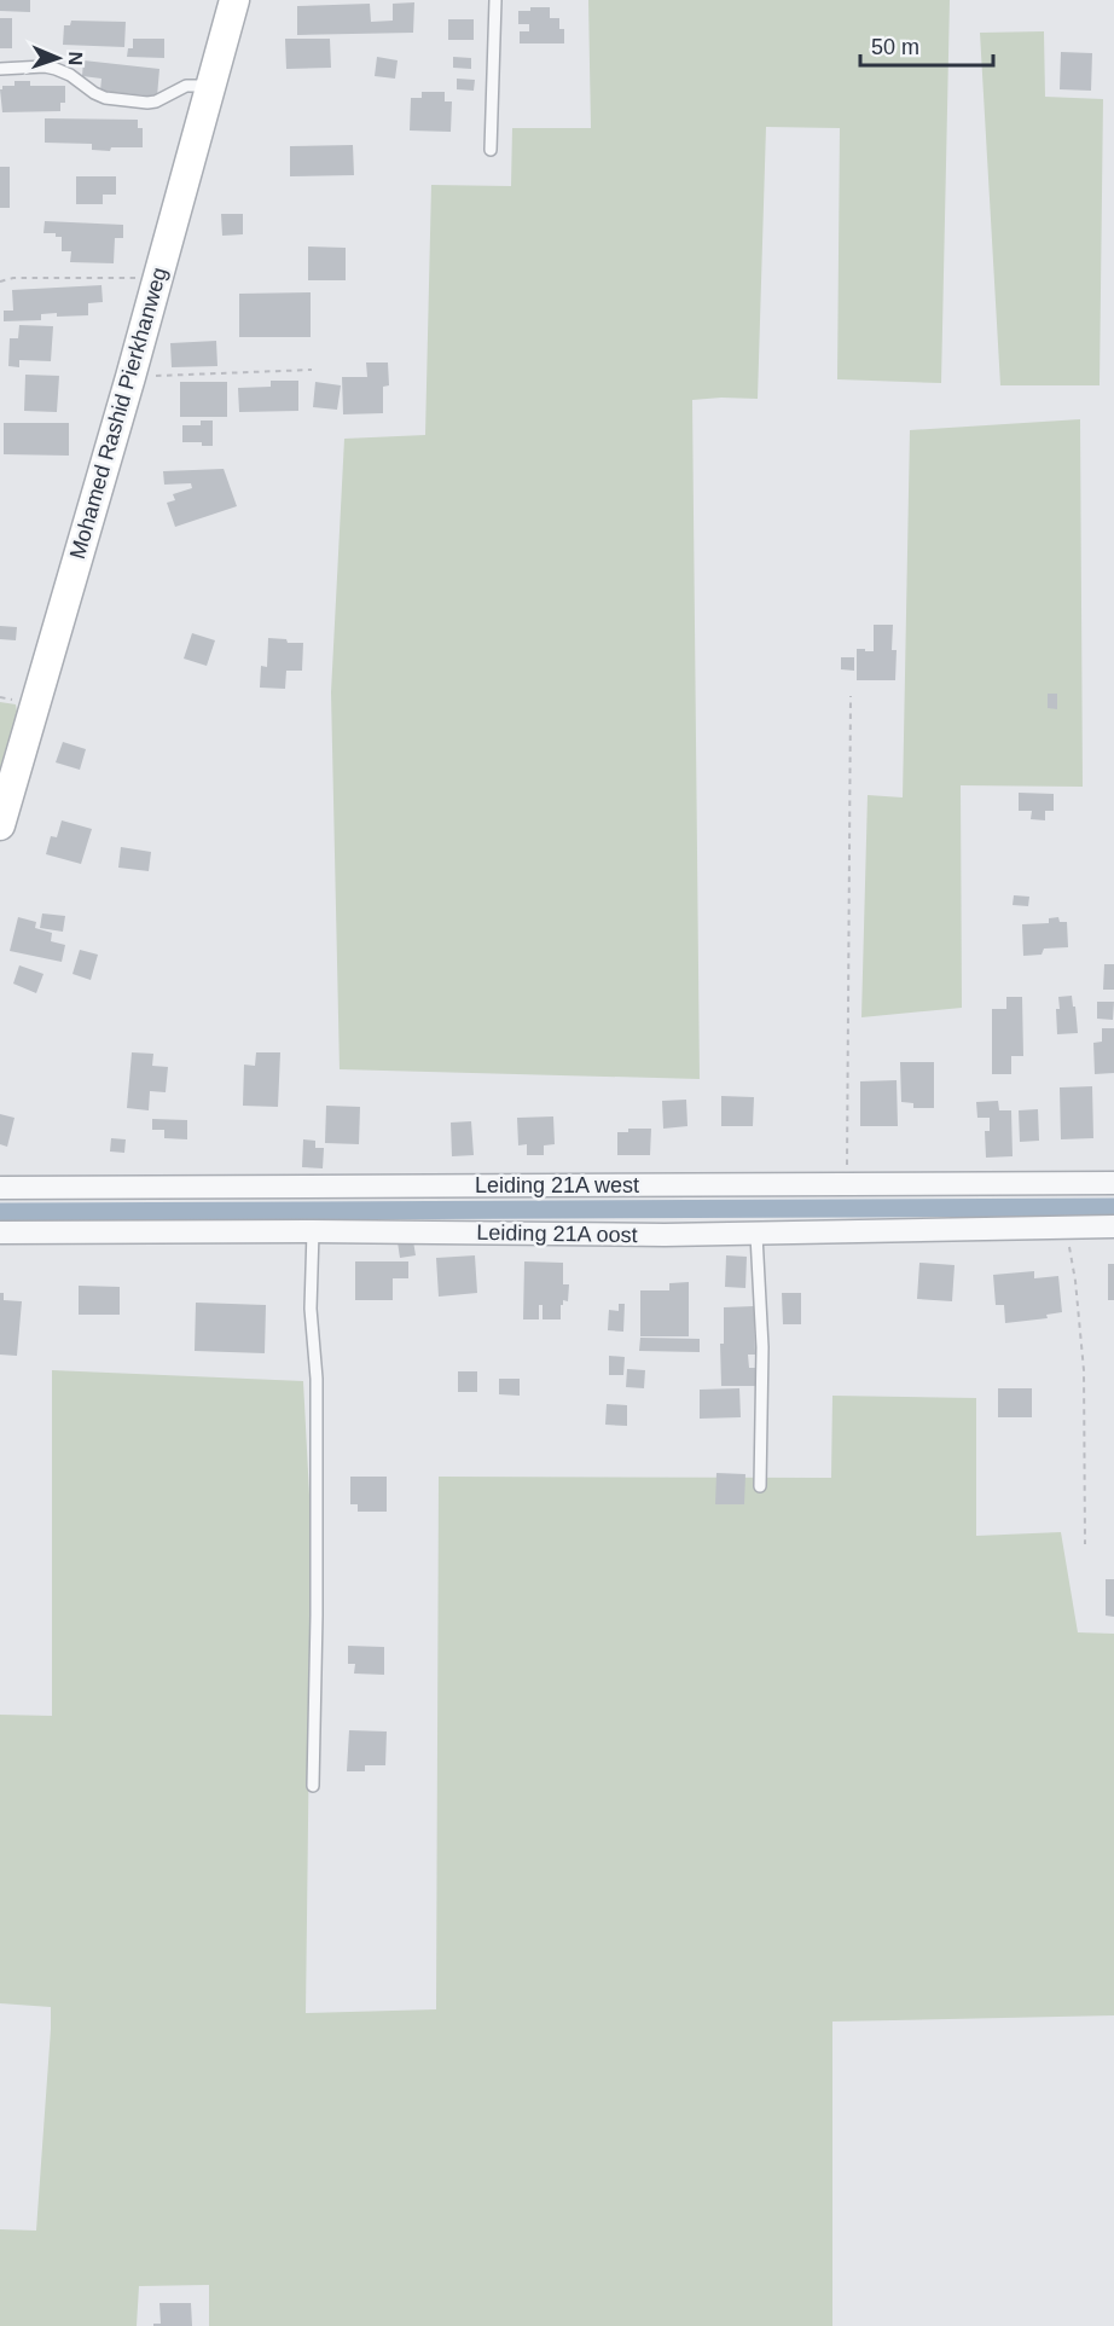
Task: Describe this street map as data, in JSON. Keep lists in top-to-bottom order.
{
  "streets": {
    "street": ["Mohamed Rashid Pierkhanweg", "Leiding 21A west", "Leiding 21A oost"]
  },
  "scale_bar": "50 m",
  "north": "right"
}
